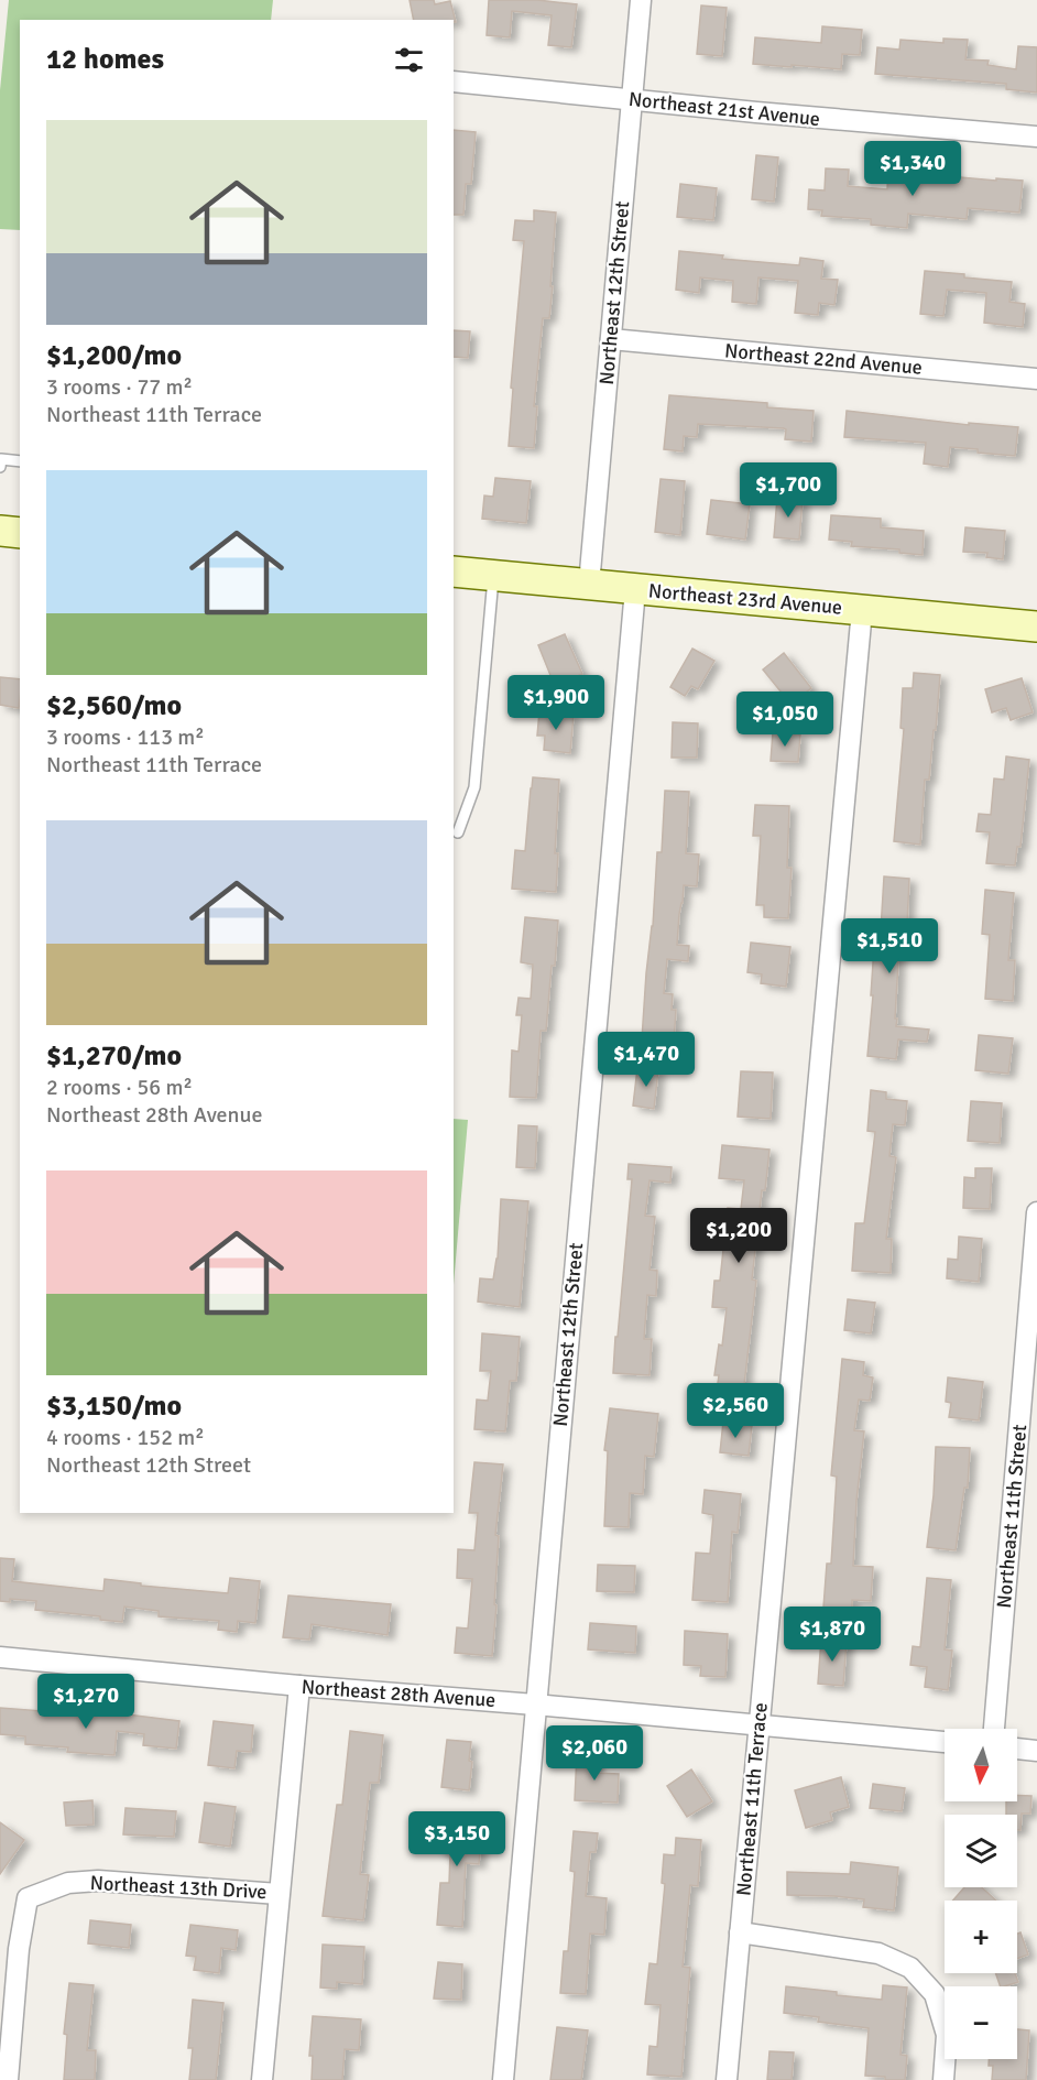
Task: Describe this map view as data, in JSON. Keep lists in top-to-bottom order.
{
  "streets": {
    "main road": ["Northeast 23rd Avenue"],
    "street": [
      "Northeast 21st Avenue",
      "Northeast 12th Street",
      "Northeast 22nd Avenue",
      "Northeast 11th Street",
      "Northeast 28th Avenue",
      "Northeast 11th Terrace",
      "Northeast 13th Drive"
    ]
  },
  "crossings": [
    ["Northeast 21st Avenue", "Northeast 12th Street"],
    ["Northeast 12th Street", "Northeast 22nd Avenue"],
    ["Northeast 12th Street", "Northeast 23rd Avenue"],
    ["Northeast 12th Street", "Northeast 28th Avenue"],
    ["Northeast 23rd Avenue", "Northeast 11th Terrace"],
    ["Northeast 28th Avenue", "Northeast 11th Terrace"]
  ],
  "north": "bottom",
  "page": {
    "heading": "12 homes",
    "list": [
      {
        "name": "$1,200/mo",
        "note": "3 rooms · 77 m² · Northeast 11th Terrace"
      },
      {
        "name": "$2,560/mo",
        "note": "3 rooms · 113 m² · Northeast 11th Terrace"
      },
      {
        "name": "$1,270/mo",
        "note": "2 rooms · 56 m² · Northeast 28th Avenue"
      },
      {
        "name": "$3,150/mo",
        "note": "4 rooms · 152 m² · Northeast 12th Street"
      }
    ],
    "price": [
      "$1,340",
      "$1,700",
      "$1,900",
      "$1,050",
      "$1,510",
      "$1,470",
      "$1,200",
      "$2,560",
      "$1,870",
      "$1,270",
      "$2,060",
      "$3,150"
    ],
    "map_buttons": ["+", "−"]
  }
}
